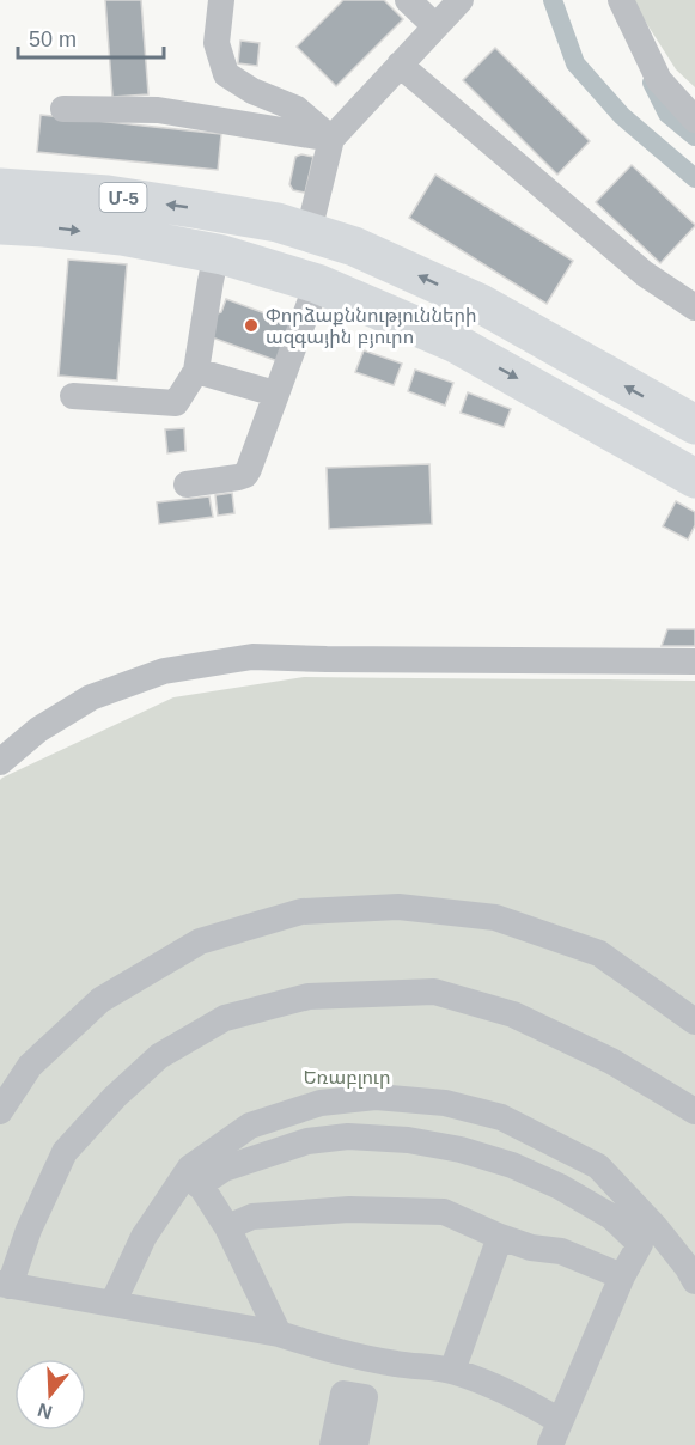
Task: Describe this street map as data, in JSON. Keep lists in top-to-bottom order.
{
  "streets": {
    "highway": ["Մ-5"]
  },
  "parks": ["Եռաբլուր"],
  "places": ["Փորձաքննությունների ազգային բյուրո"],
  "scale_bar": "50 m",
  "north": "bottom"
}
